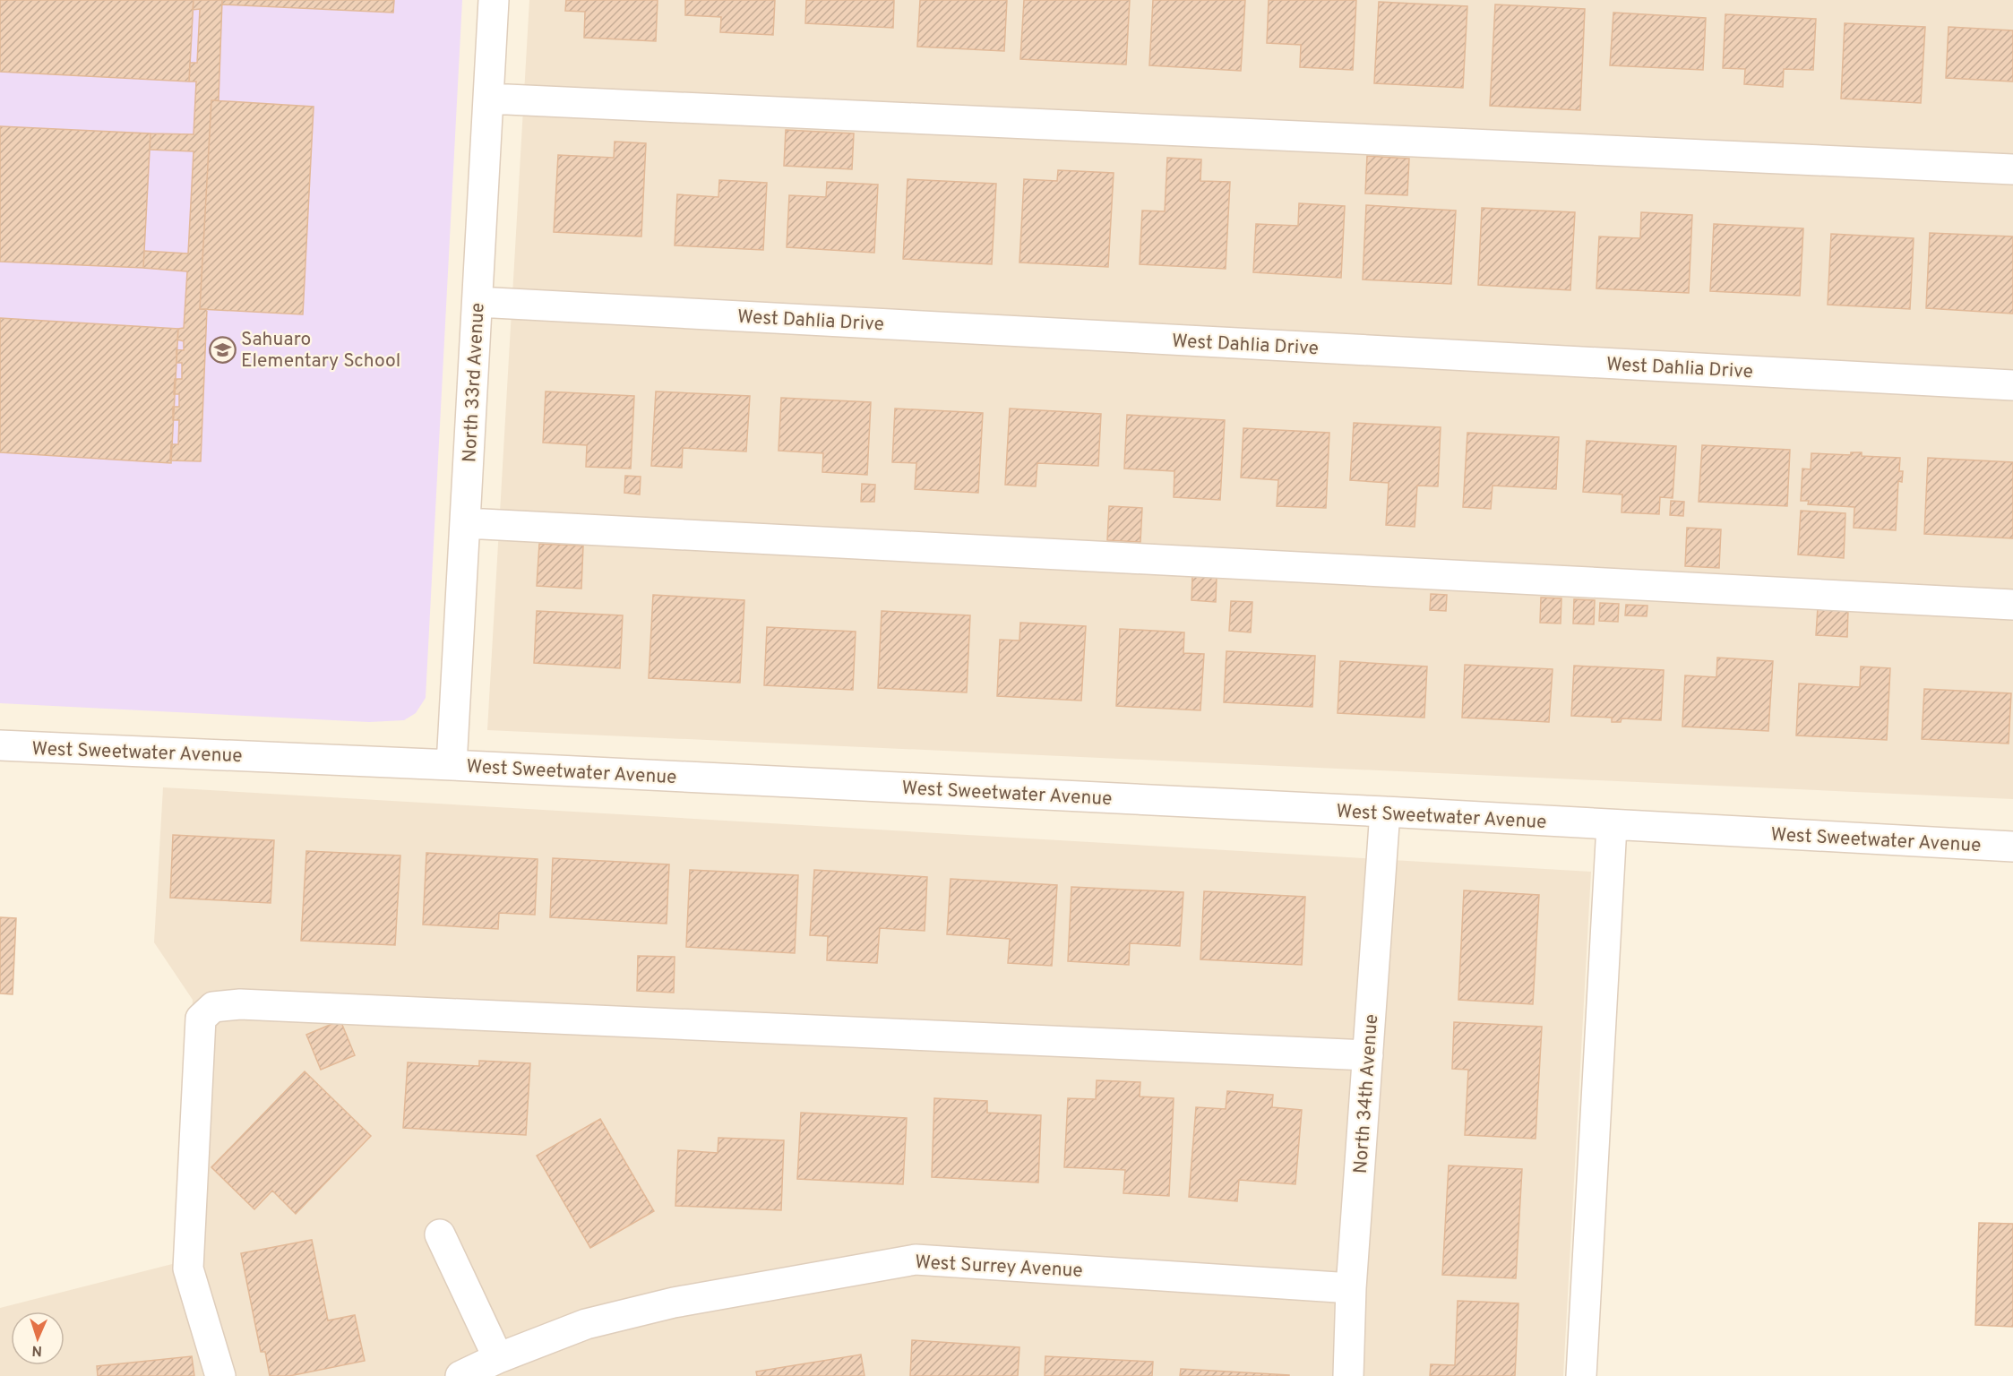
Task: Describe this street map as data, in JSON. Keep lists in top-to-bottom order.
{
  "streets": {
    "street": [
      "West Dahlia Drive",
      "North 33rd Avenue",
      "West Sweetwater Avenue",
      "North 34th Avenue",
      "West Surrey Avenue"
    ]
  },
  "crossings": [
    ["West Dahlia Drive", "North 33rd Avenue"],
    ["North 33rd Avenue", "West Sweetwater Avenue"],
    ["West Sweetwater Avenue", "North 34th Avenue"],
    ["North 34th Avenue", "West Surrey Avenue"]
  ],
  "places": {
    "school or university": ["Sahuaro Elementary School"]
  },
  "north": "bottom"
}
